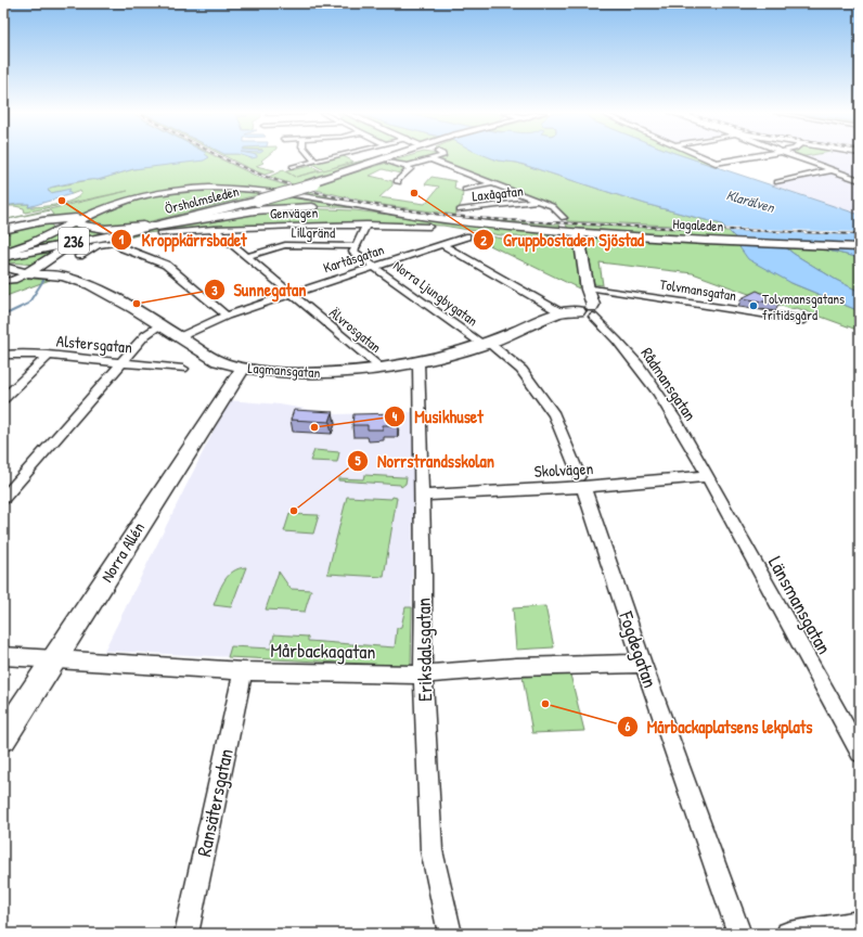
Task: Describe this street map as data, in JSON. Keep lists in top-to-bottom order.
{
  "streets": {
    "main road": ["Örsholmsleden", "236"],
    "street": [
      "Laxågatan",
      "Genvägen",
      "Hagaleden",
      "Lillgränd",
      "Kartåsgatan",
      "Tolvmansgatan",
      "Norra Ljungbygatan",
      "Älvrosgatan",
      "Alstersgatan",
      "Lagmansgatan",
      "Rådmansgatan",
      "Skolvägen",
      "Norra Allén",
      "Länsmansgatan",
      "Eriksdalsgatan",
      "Fogdegatan",
      "Mårbackagatan",
      "Ransätersgatan"
    ]
  },
  "crossings": [
    ["Örsholmsleden", "Genvägen"],
    ["Örsholmsleden", "Lagmansgatan"],
    ["Genvägen", "Älvrosgatan"],
    ["Lillgränd", "Norra Ljungbygatan"],
    ["Lillgränd", "Älvrosgatan"],
    ["Kartåsgatan", "Norra Ljungbygatan"],
    ["Kartåsgatan", "Älvrosgatan"],
    ["Kartåsgatan", "Lagmansgatan"],
    ["Norra Ljungbygatan", "Lagmansgatan"],
    ["Norra Ljungbygatan", "Fogdegatan"],
    ["Älvrosgatan", "Lagmansgatan"],
    ["Lagmansgatan", "Rådmansgatan"],
    ["Lagmansgatan", "Norra Allén"],
    ["Lagmansgatan", "Eriksdalsgatan"],
    ["Lagmansgatan", "Fogdegatan"],
    ["Rådmansgatan", "Skolvägen"],
    ["Rådmansgatan", "Länsmansgatan"],
    ["Skolvägen", "Länsmansgatan"],
    ["Skolvägen", "Eriksdalsgatan"],
    ["Skolvägen", "Fogdegatan"],
    ["Norra Allén", "Mårbackagatan"],
    ["Eriksdalsgatan", "Mårbackagatan"],
    ["Fogdegatan", "Mårbackagatan"],
    ["Mårbackagatan", "Ransätersgatan"]
  ],
  "water": ["Klarälven"],
  "places": [
    "Gruppbostaden Sjöstad",
    "Kroppkärrsbadet",
    "Sunnegatan",
    "Tolvmansgatans fritidsgård",
    "Musikhuset",
    "Norrstrandsskolan",
    "Mårbackaplatsens lekplats"
  ]
}
